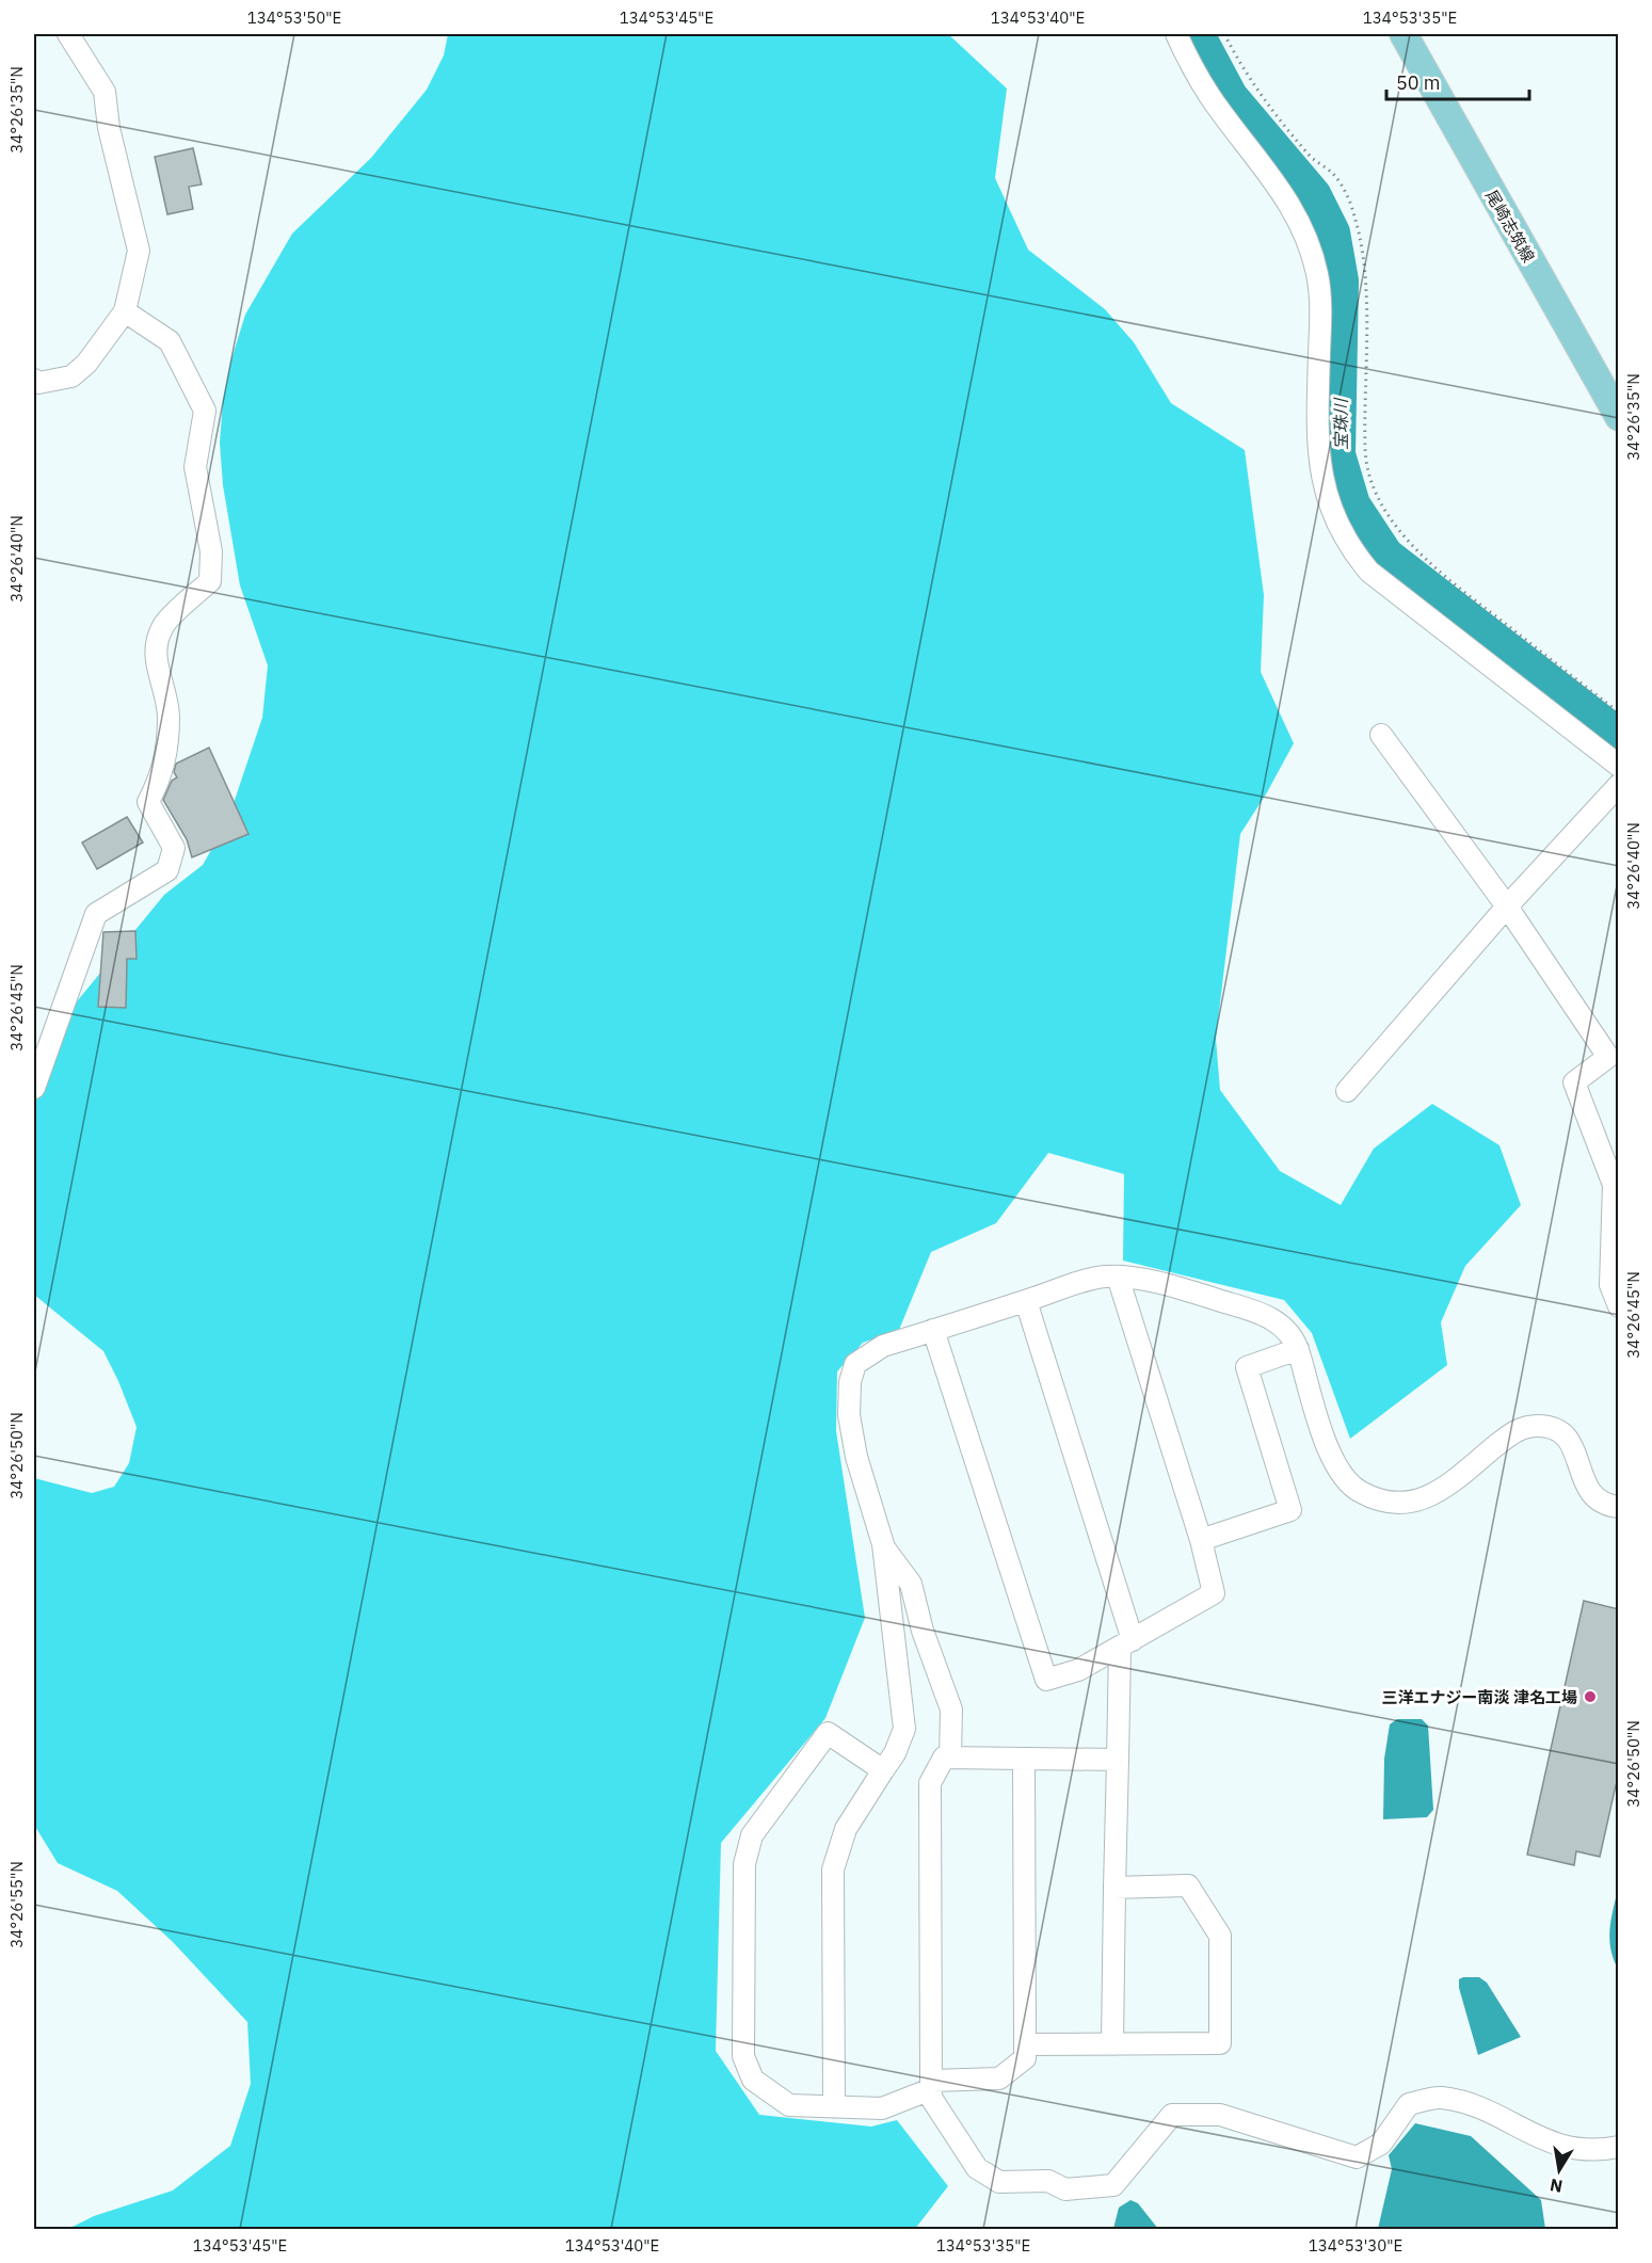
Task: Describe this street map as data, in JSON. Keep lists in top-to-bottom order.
{
  "streets": {
    "main road": ["尾崎志筑線"]
  },
  "water": ["宝珠川"],
  "places": ["三洋エナジー南淡 津名工場"],
  "scale_bar": "50 m",
  "north": "bottom",
  "coordinates": [
    "134°53'50\"E",
    "134°53'45\"E",
    "134°53'40\"E",
    "134°53'35\"E",
    "34°26'35\"N",
    "34°26'40\"N",
    "34°26'45\"N",
    "34°26'50\"N",
    "34°26'55\"N",
    "134°53'30\"E"
  ]
}
